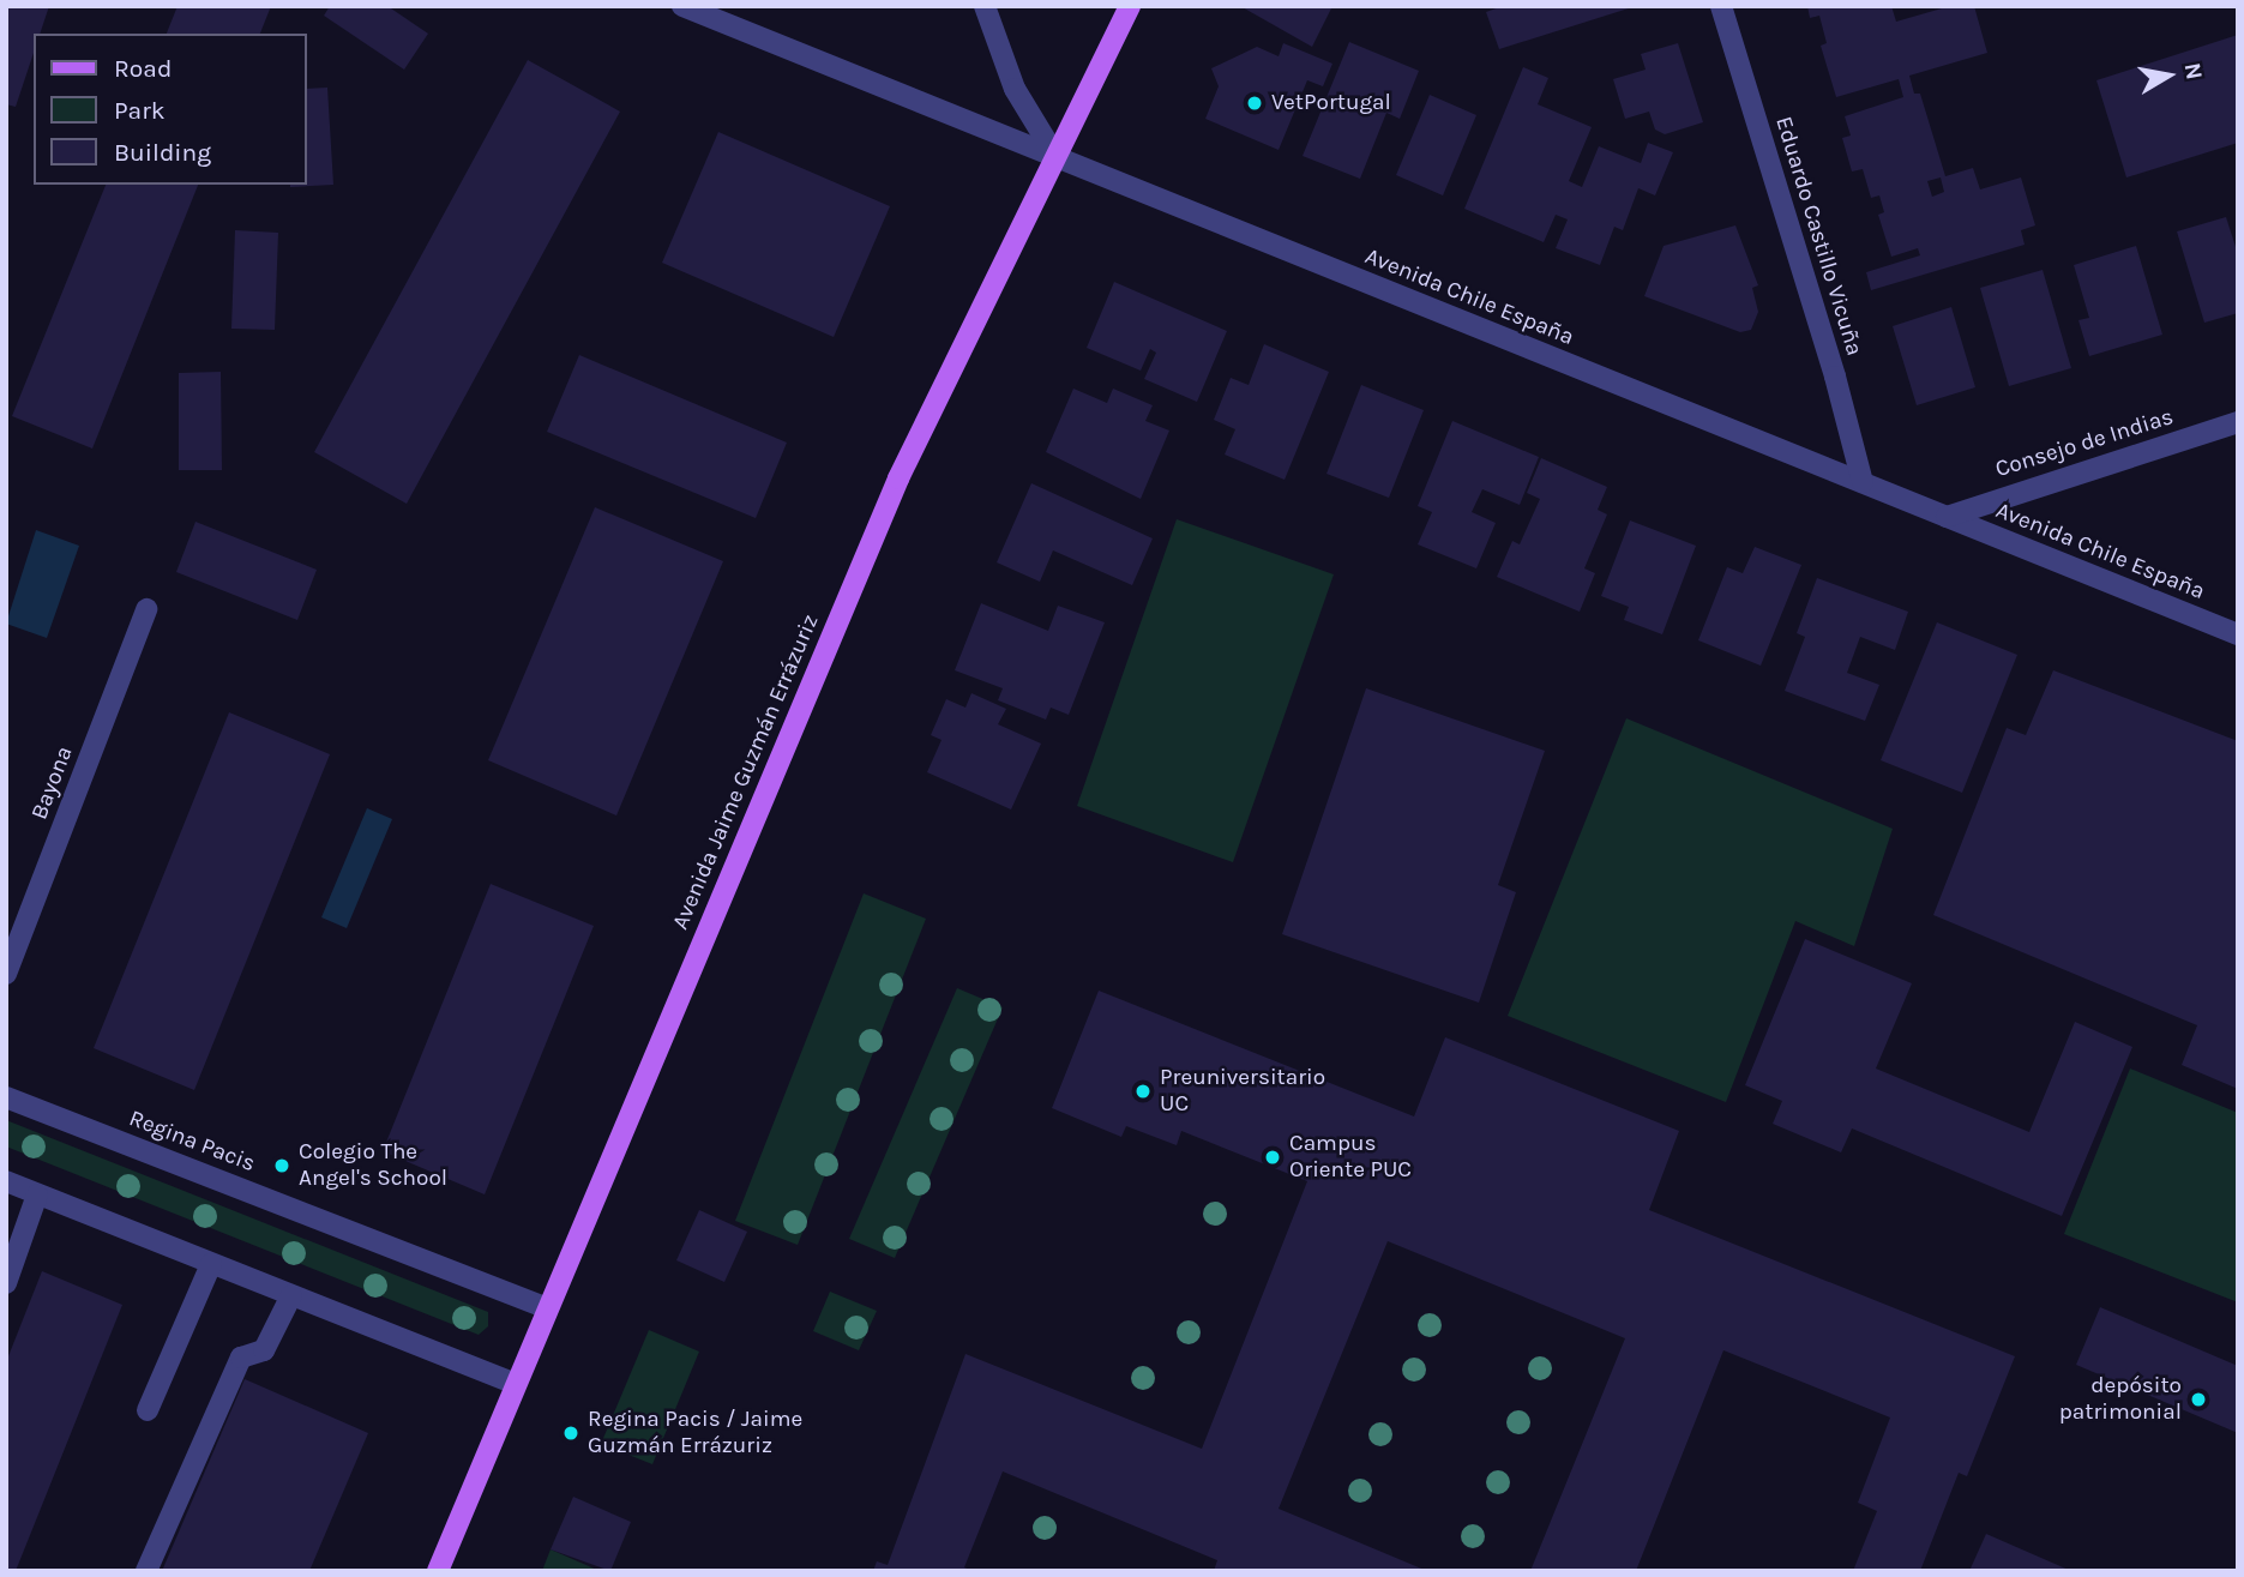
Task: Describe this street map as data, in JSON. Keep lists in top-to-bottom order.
{
  "streets": {
    "main road": ["Avenida Jaime Guzmán Errázuriz"],
    "street": [
      "Eduardo Castillo Vicuña",
      "Avenida Chile España",
      "Consejo de Indias",
      "Bayona",
      "Regina Pacis"
    ]
  },
  "crossings": [
    ["Eduardo Castillo Vicuña", "Avenida Chile España"],
    ["Avenida Chile España", "Consejo de Indias"],
    ["Avenida Chile España", "Avenida Jaime Guzmán Errázuriz"],
    ["Avenida Jaime Guzmán Errázuriz", "Regina Pacis"]
  ],
  "places": [
    "VetPortugal",
    "Preuniversitario UC",
    "Campus Oriente PUC",
    "Colegio The Angel's School",
    "depósito patrimonial",
    "Regina Pacis / Jaime Guzmán Errázuriz"
  ],
  "legend": ["Road", "Park", "Building"],
  "north": "right"
}
